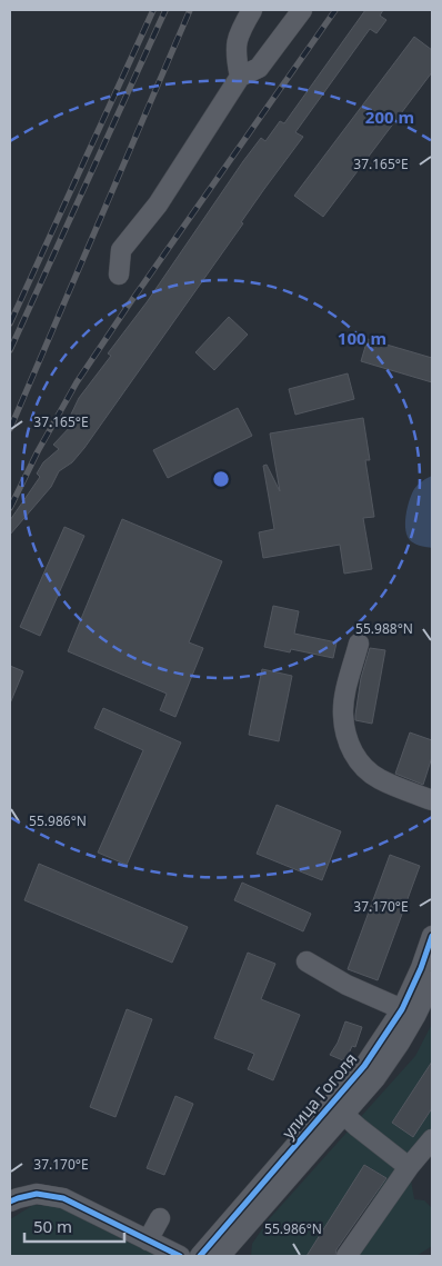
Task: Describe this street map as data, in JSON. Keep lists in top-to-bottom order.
{
  "streets": {
    "street": ["улица Гоголя"]
  },
  "scale_bar": "50 m",
  "coordinates": [
    "37.165°E",
    "55.988°N",
    "55.986°N",
    "37.170°E"
  ],
  "rings": ["200 m", "100 m"]
}
